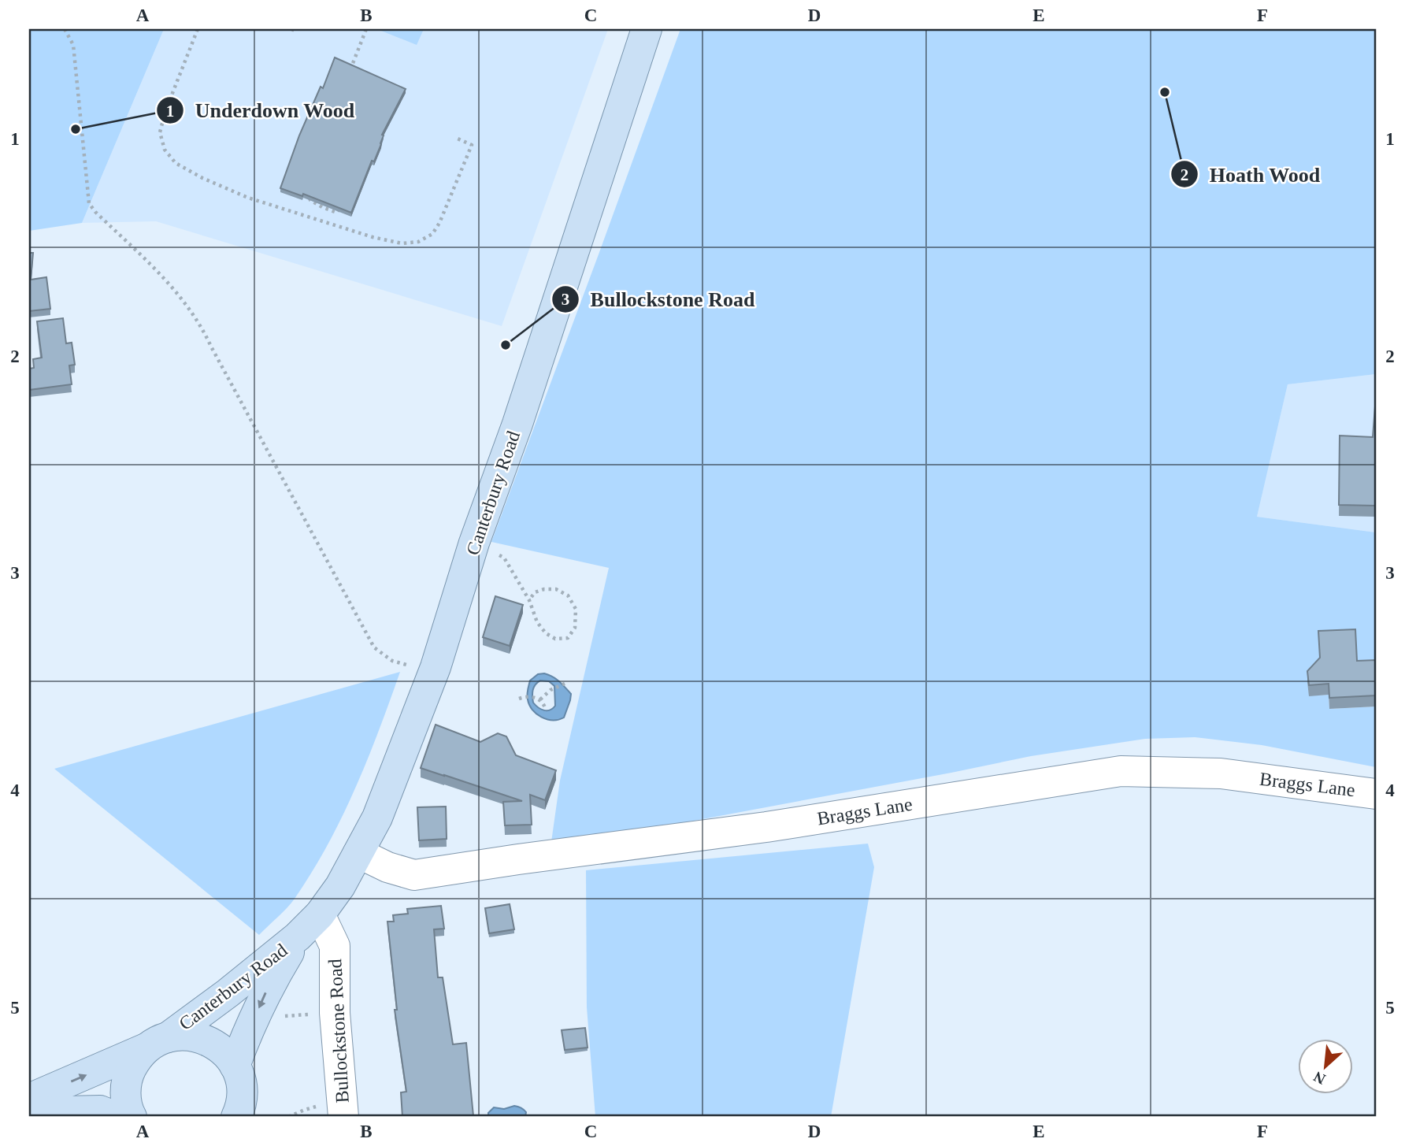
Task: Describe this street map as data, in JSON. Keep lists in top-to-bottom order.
{
  "streets": {
    "main road": ["Canterbury Road"],
    "street": ["Braggs Lane", "Bullockstone Road"]
  },
  "crossings": [
    ["Canterbury Road", "Braggs Lane"],
    ["Canterbury Road", "Bullockstone Road"]
  ],
  "places": ["Hoath Wood", "Underdown Wood", "Bullockstone Road"],
  "north": "bottom left",
  "grid": {
    "columns": [
      "A",
      "B",
      "C",
      "D",
      "E",
      "F"
    ],
    "rows": [
      "1",
      "2",
      "3",
      "4",
      "5"
    ]
  }
}
